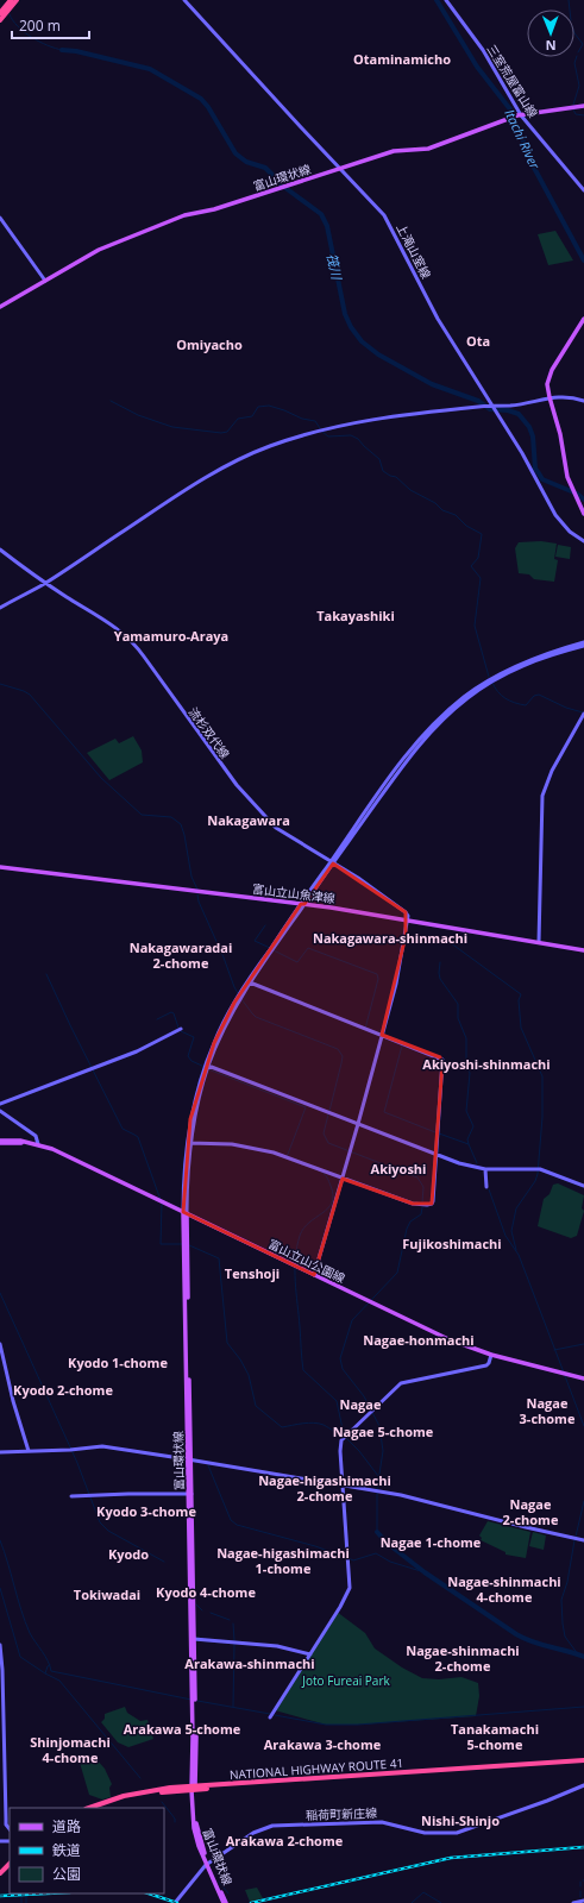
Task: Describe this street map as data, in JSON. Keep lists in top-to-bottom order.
{
  "streets": {
    "highway": ["NATIONAL HIGHWAY ROUTE 41"],
    "main road": ["富山環状線", "富山立山魚津線", "富山立山公園線"],
    "street": [
      "三室荒屋富山線",
      "上滝山室線",
      "流杉双代線",
      "稲荷町新庄線"
    ]
  },
  "crossings": [
    ["三室荒屋富山線", "富山環状線"],
    ["富山環状線", "上滝山室線"],
    ["富山環状線", "富山立山公園線"],
    ["富山環状線", "NATIONAL HIGHWAY ROUTE 41"],
    ["富山環状線", "稲荷町新庄線"],
    ["流杉双代線", "富山立山魚津線"]
  ],
  "districts": [
    "Otaminamicho",
    "Ota",
    "Omiyacho",
    "Takayashiki",
    "Yamamuro-Araya",
    "Nakagawara",
    "Nakagawara-shinmachi",
    "Nakagawaradai 2-chome",
    "Akiyoshi-shinmachi",
    "Akiyoshi",
    "Fujikoshimachi",
    "Tenshoji",
    "Nagae-honmachi",
    "Kyodo 1-chome",
    "Kyodo 2-chome",
    "Nagae 3-chome",
    "Nagae",
    "Nagae 5-chome",
    "Nagae-higashimachi 2-chome",
    "Nagae 2-chome",
    "Kyodo 3-chome",
    "Nagae 1-chome",
    "Nagae-higashimachi 1-chome",
    "Kyodo",
    "Nagae-shinmachi 4-chome",
    "Kyodo 4-chome",
    "Tokiwadai",
    "Nagae-shinmachi 2-chome",
    "Arakawa-shinmachi",
    "Arakawa 5-chome",
    "Tanakamachi 5-chome",
    "Shinjomachi 4-chome",
    "Arakawa 3-chome",
    "Nishi-Shinjo",
    "Arakawa 2-chome"
  ],
  "water": ["Itachi River", "筏川"],
  "parks": ["Joto Fureai Park"],
  "legend": ["道路", "鉄道", "公園"],
  "scale_bar": "200 m",
  "north": "bottom"
}
